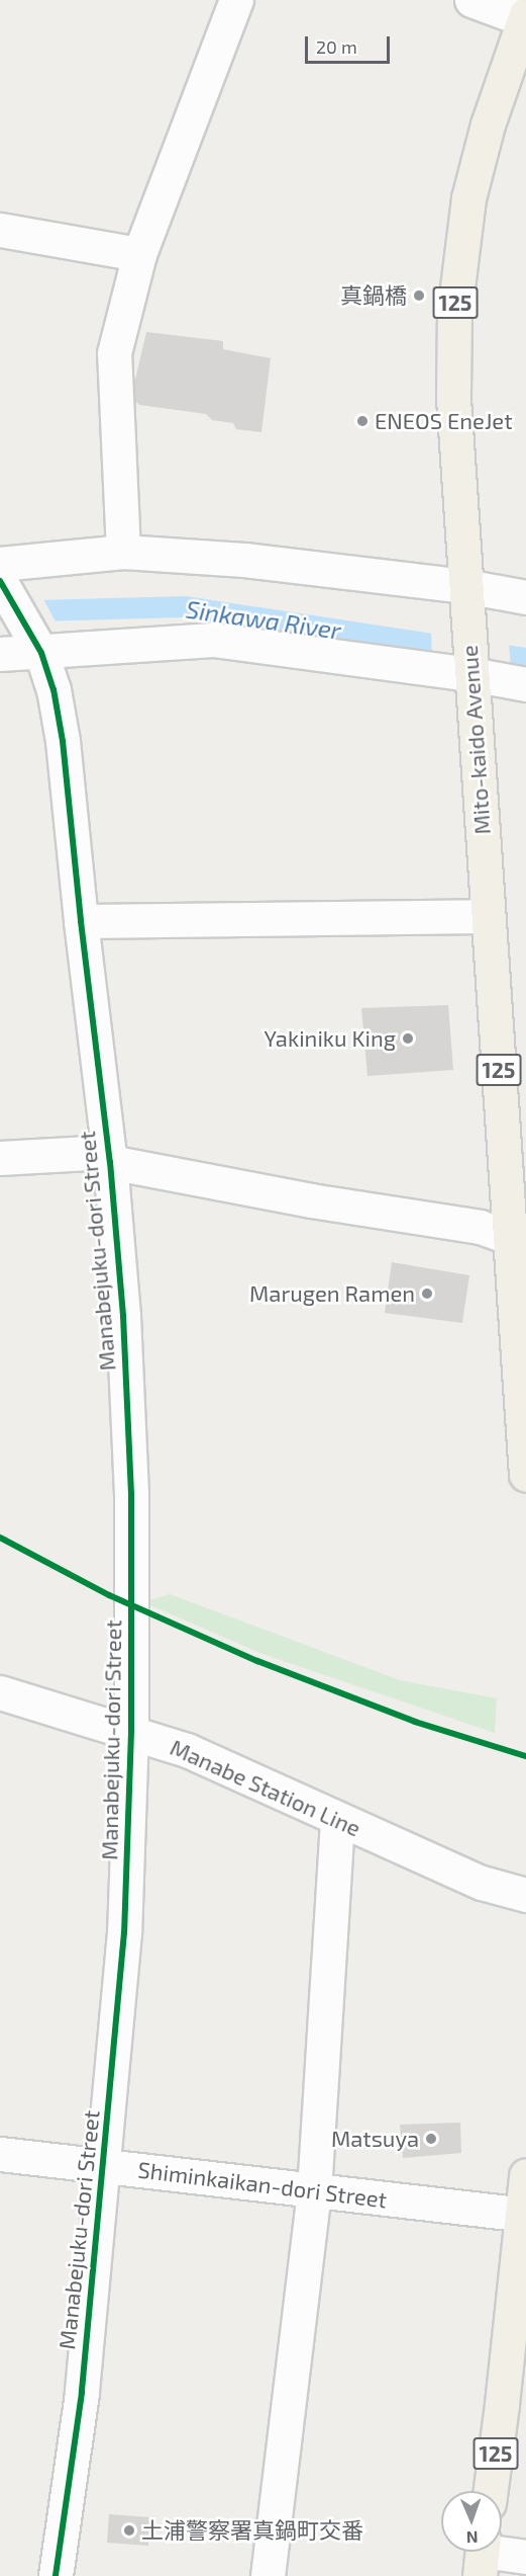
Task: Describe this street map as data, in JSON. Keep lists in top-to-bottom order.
{
  "streets": {
    "highway": ["125", "Mito-kaido Avenue"],
    "street": ["Manabejuku-dori Street", "Manabe Station Line", "Shiminkaikan-dori Street"]
  },
  "crossings": [
    ["125", "Shiminkaikan-dori Street"],
    ["Manabejuku-dori Street", "Manabe Station Line"],
    ["Manabejuku-dori Street", "Shiminkaikan-dori Street"]
  ],
  "water": ["Sinkawa River"],
  "places": [
    "真鍋橋",
    "ENEOS EneJet",
    "Yakiniku King",
    "Marugen Ramen",
    "Matsuya",
    "土浦警察署真鍋町交番"
  ],
  "scale_bar": "20 m",
  "north": "bottom"
}
